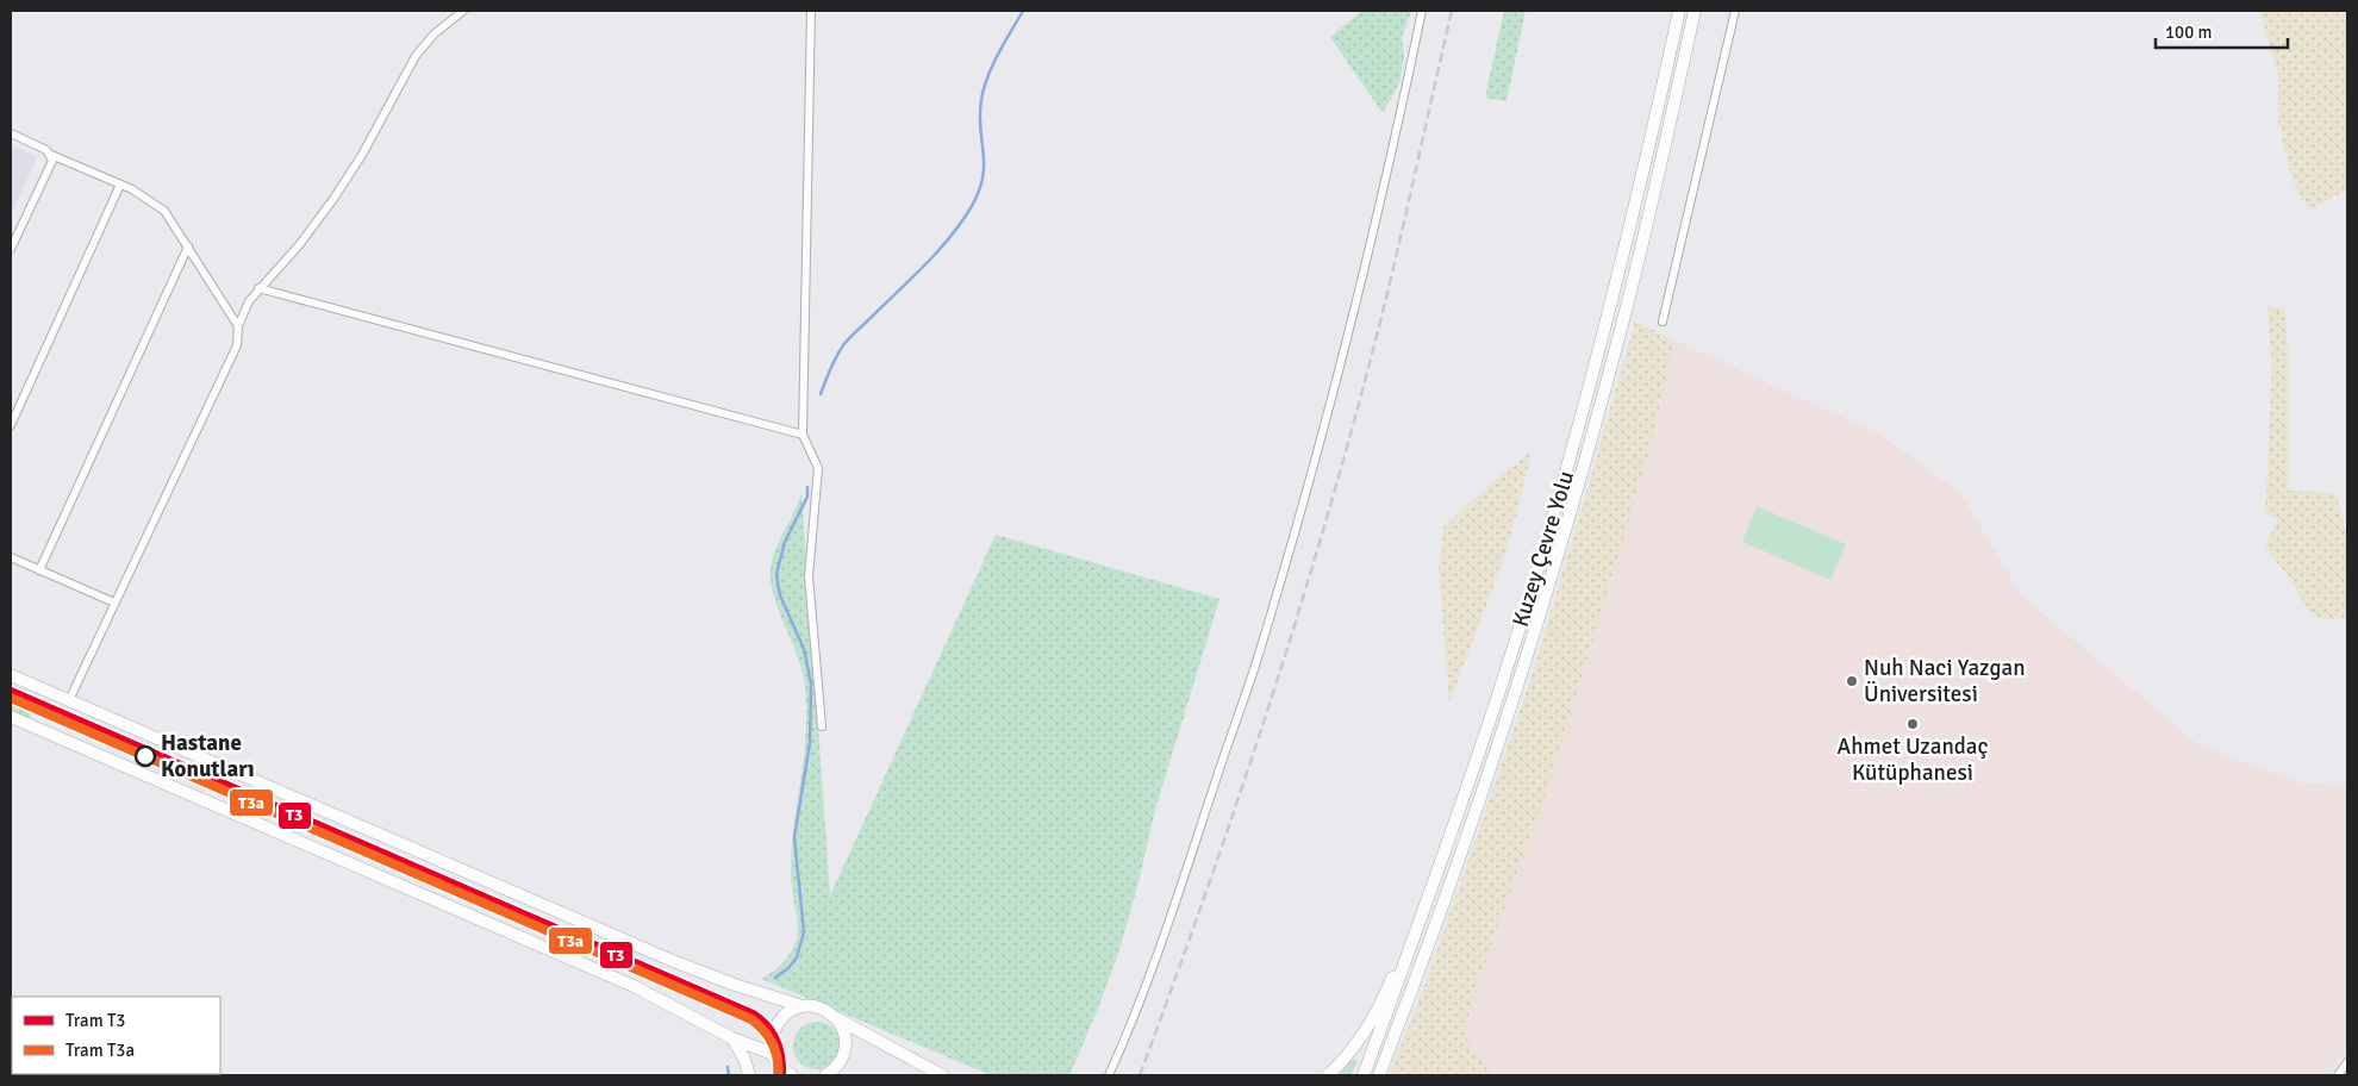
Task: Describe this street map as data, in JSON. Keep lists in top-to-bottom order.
{
  "streets": {
    "highway": ["Kuzey Çevre Yolu"]
  },
  "places": ["Nuh Naci Yazgan Üniversitesi", "Ahmet Uzandaç Kütüphanesi", "Hastane Konutları"],
  "lines": ["tram line T3", "tram line T3a"],
  "legend": ["Tram T3", "Tram T3a"],
  "scale_bar": "100 m"
}
